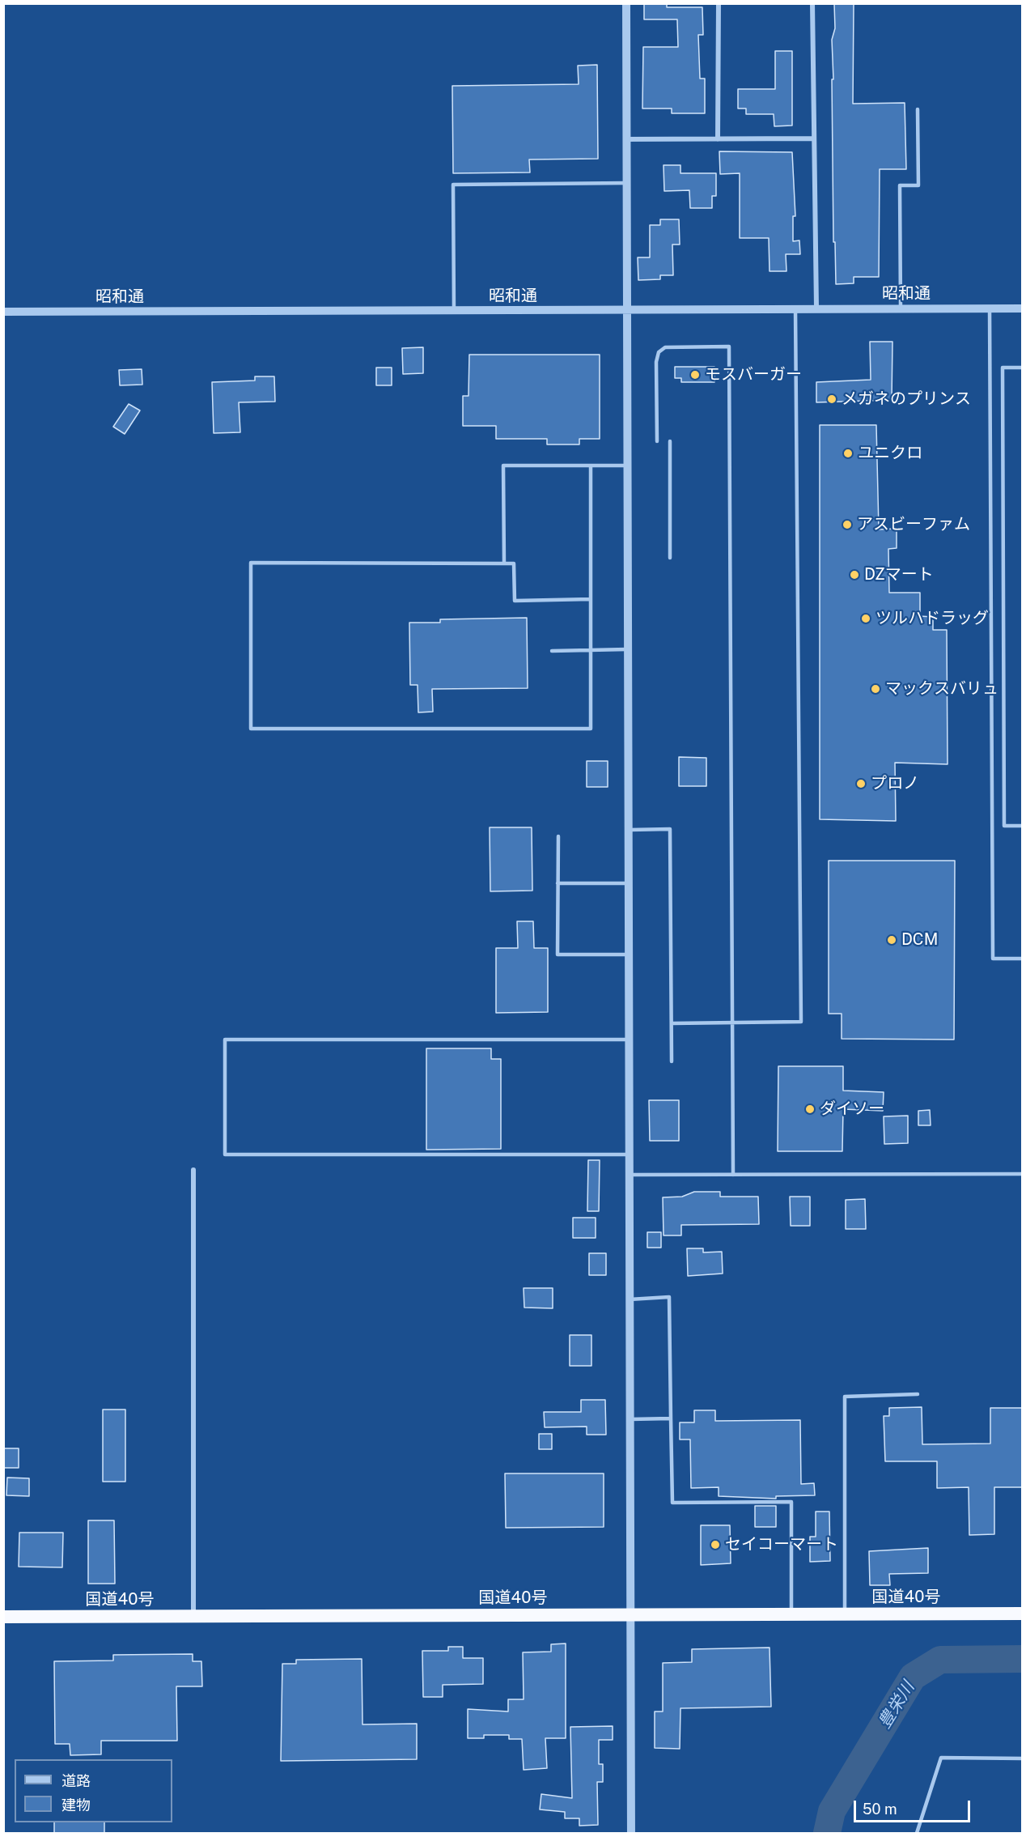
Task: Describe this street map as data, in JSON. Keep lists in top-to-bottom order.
{
  "streets": {
    "highway": ["国道40号"],
    "street": ["昭和通"]
  },
  "water": ["豊栄川"],
  "places": [
    "モスバーガー",
    "メガネのプリンス",
    "ユニクロ",
    "アスビーファム",
    "DZマート",
    "ツルハドラッグ",
    "マックスバリュ",
    "プロノ",
    "DCM",
    "ダイソー",
    "セイコーマート"
  ],
  "legend": ["道路", "建物"],
  "scale_bar": "50 m"
}
